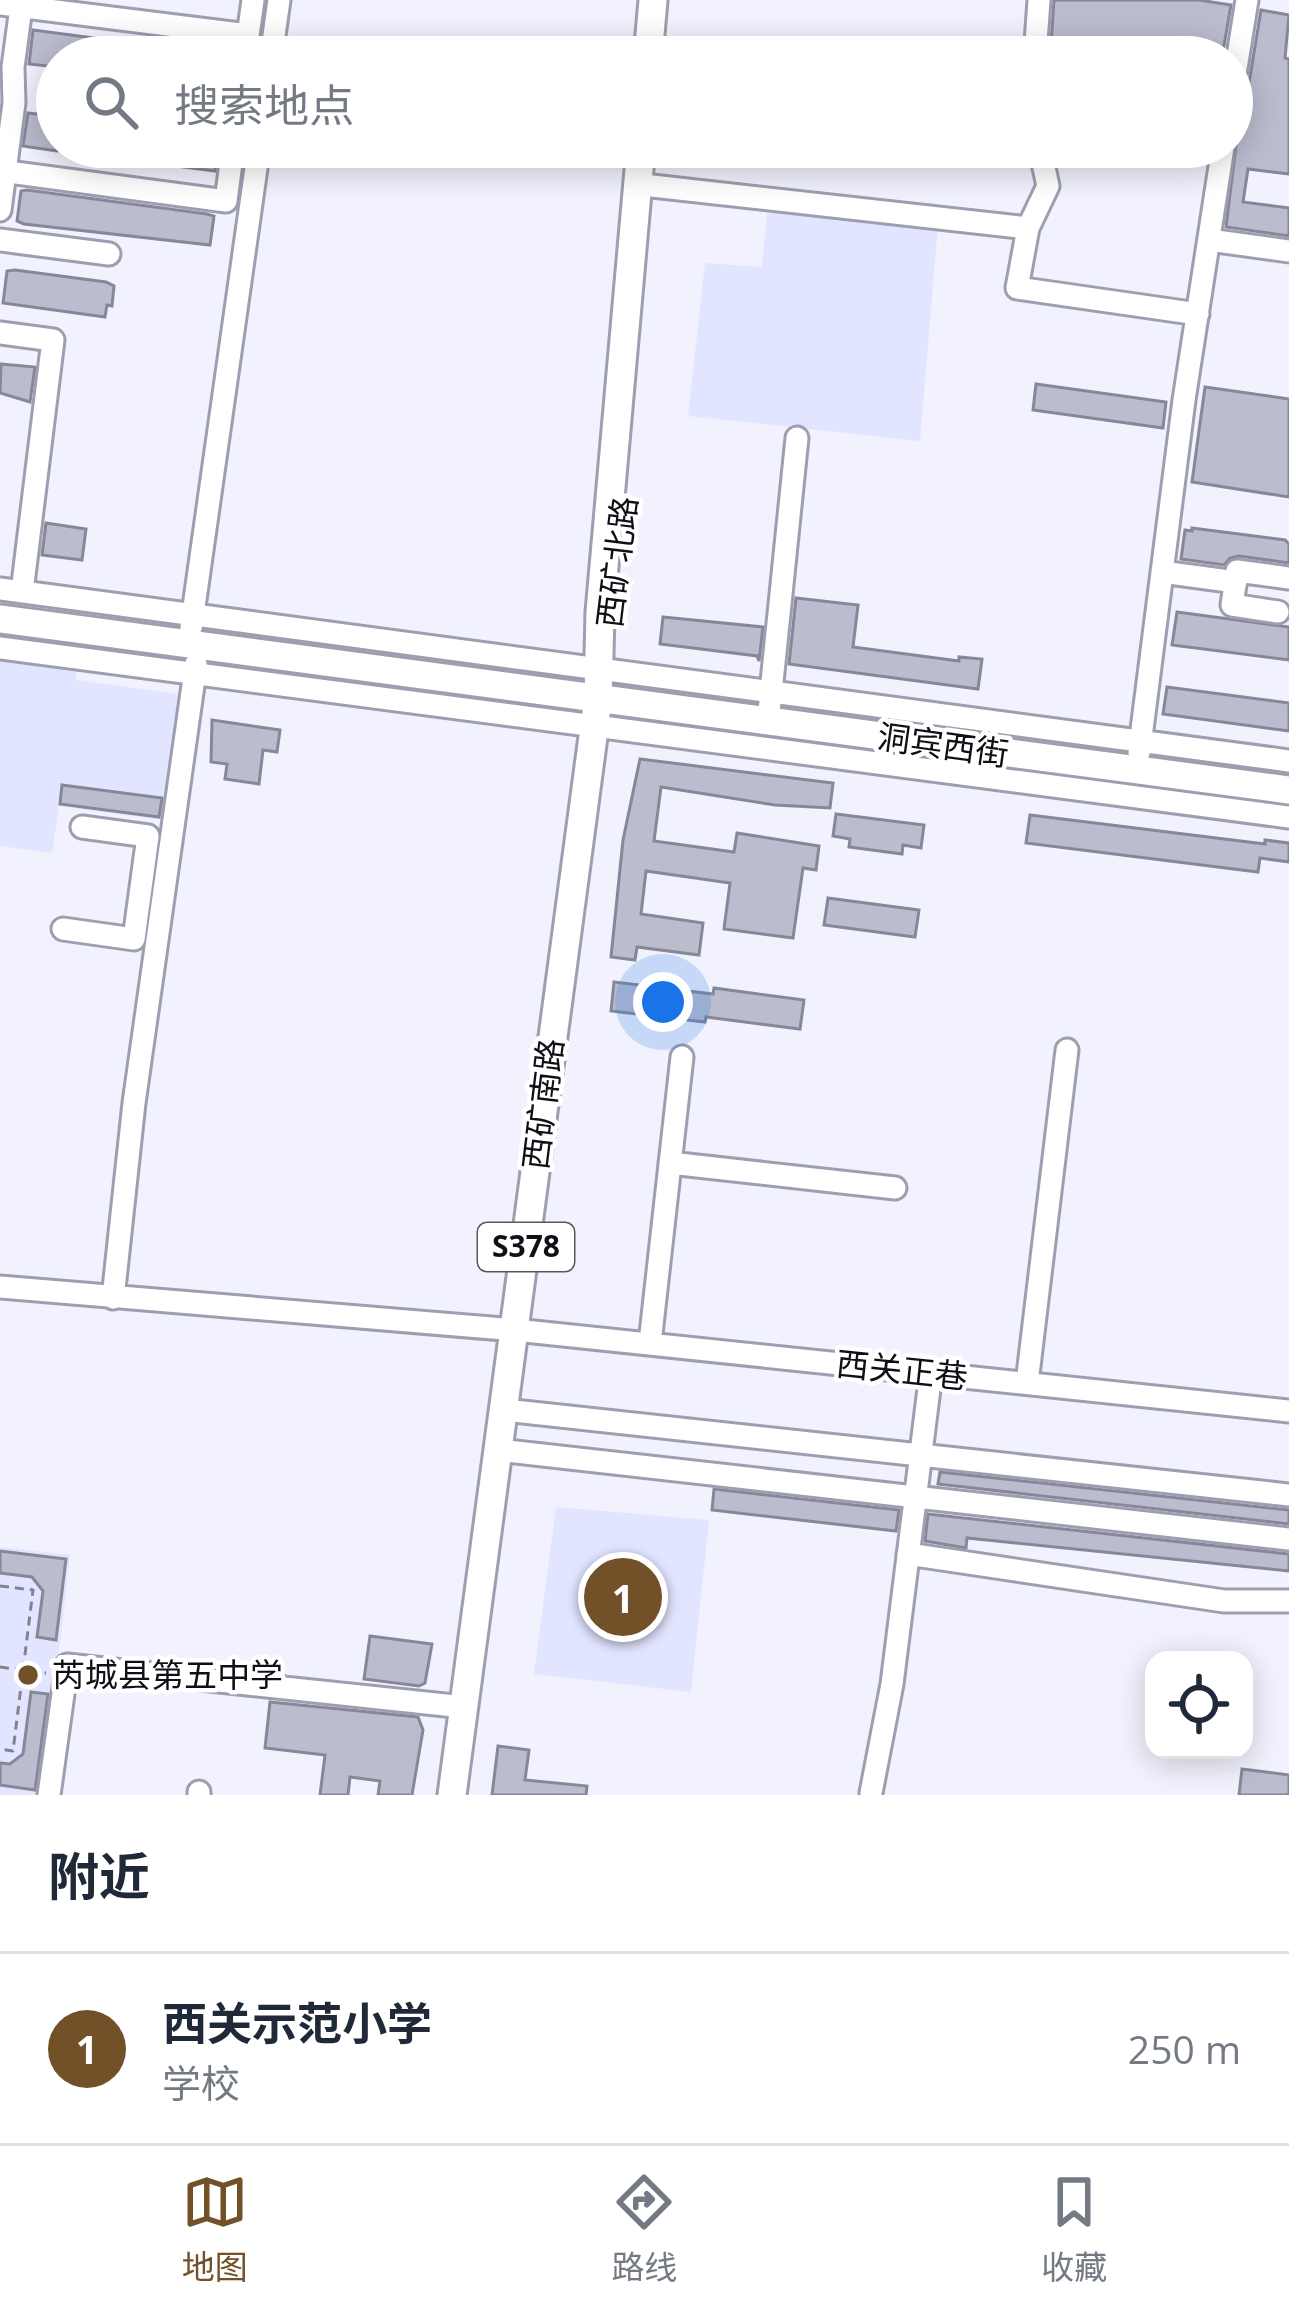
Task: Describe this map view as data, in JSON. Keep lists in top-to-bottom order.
{
  "streets": {
    "main road": [
      "西矿北路",
      "洞宾西街",
      "西矿南路",
      "S378"
    ],
    "street": ["西关正巷"]
  },
  "crossings": [
    ["西矿北路", "西矿南路"],
    ["洞宾西街", "西矿南路"],
    ["西矿南路", "西关正巷"]
  ],
  "places": ["芮城县第五中学"],
  "page": {
    "search": "搜索地点",
    "pins": "1",
    "heading": "附近",
    "list": [
      {
        "mark": "1",
        "name": "西关示范小学",
        "note": "学校",
        "value": "250 m"
      }
    ],
    "nav": ["地图", "路线", "收藏"]
  }
}
